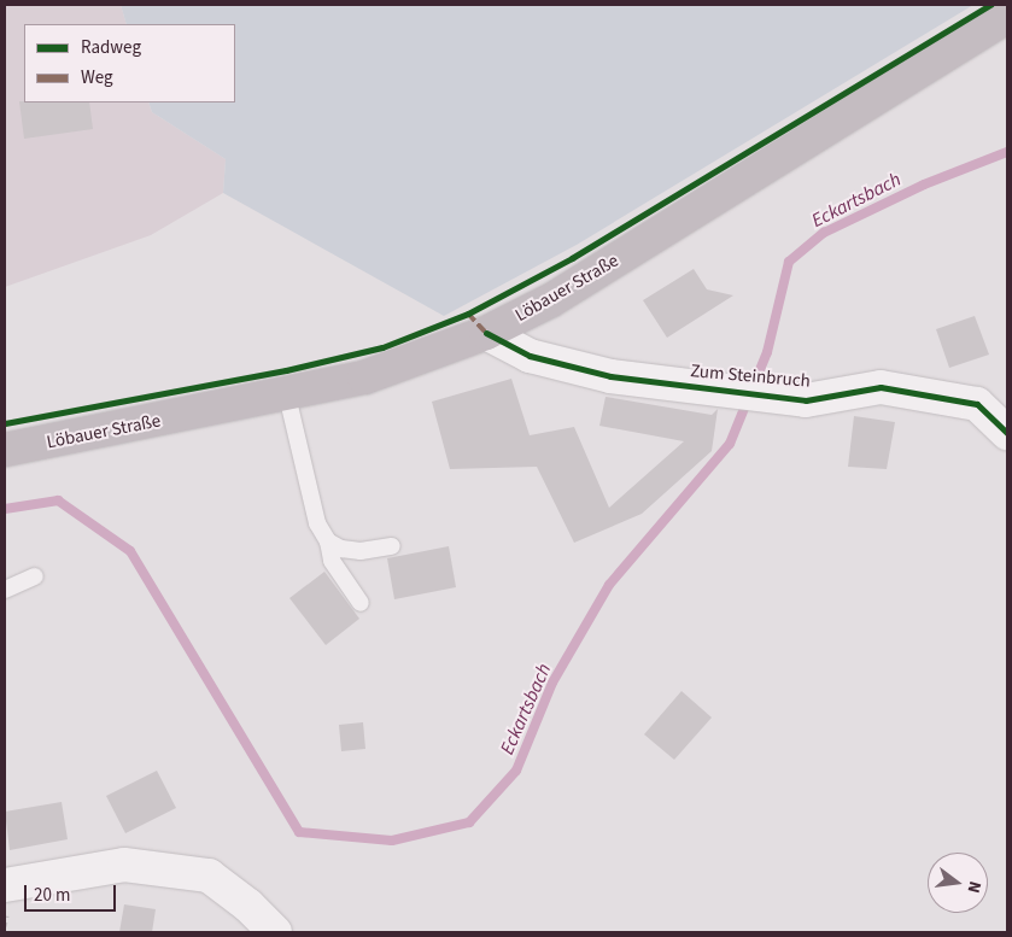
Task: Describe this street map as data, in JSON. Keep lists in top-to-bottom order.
{
  "streets": {
    "main road": ["Löbauer Straße"],
    "street": ["Zum Steinbruch"]
  },
  "crossings": [
    ["Löbauer Straße", "Zum Steinbruch"]
  ],
  "water": ["Eckartsbach"],
  "legend": ["Radweg", "Weg"],
  "scale_bar": "20 m",
  "north": "right"
}
